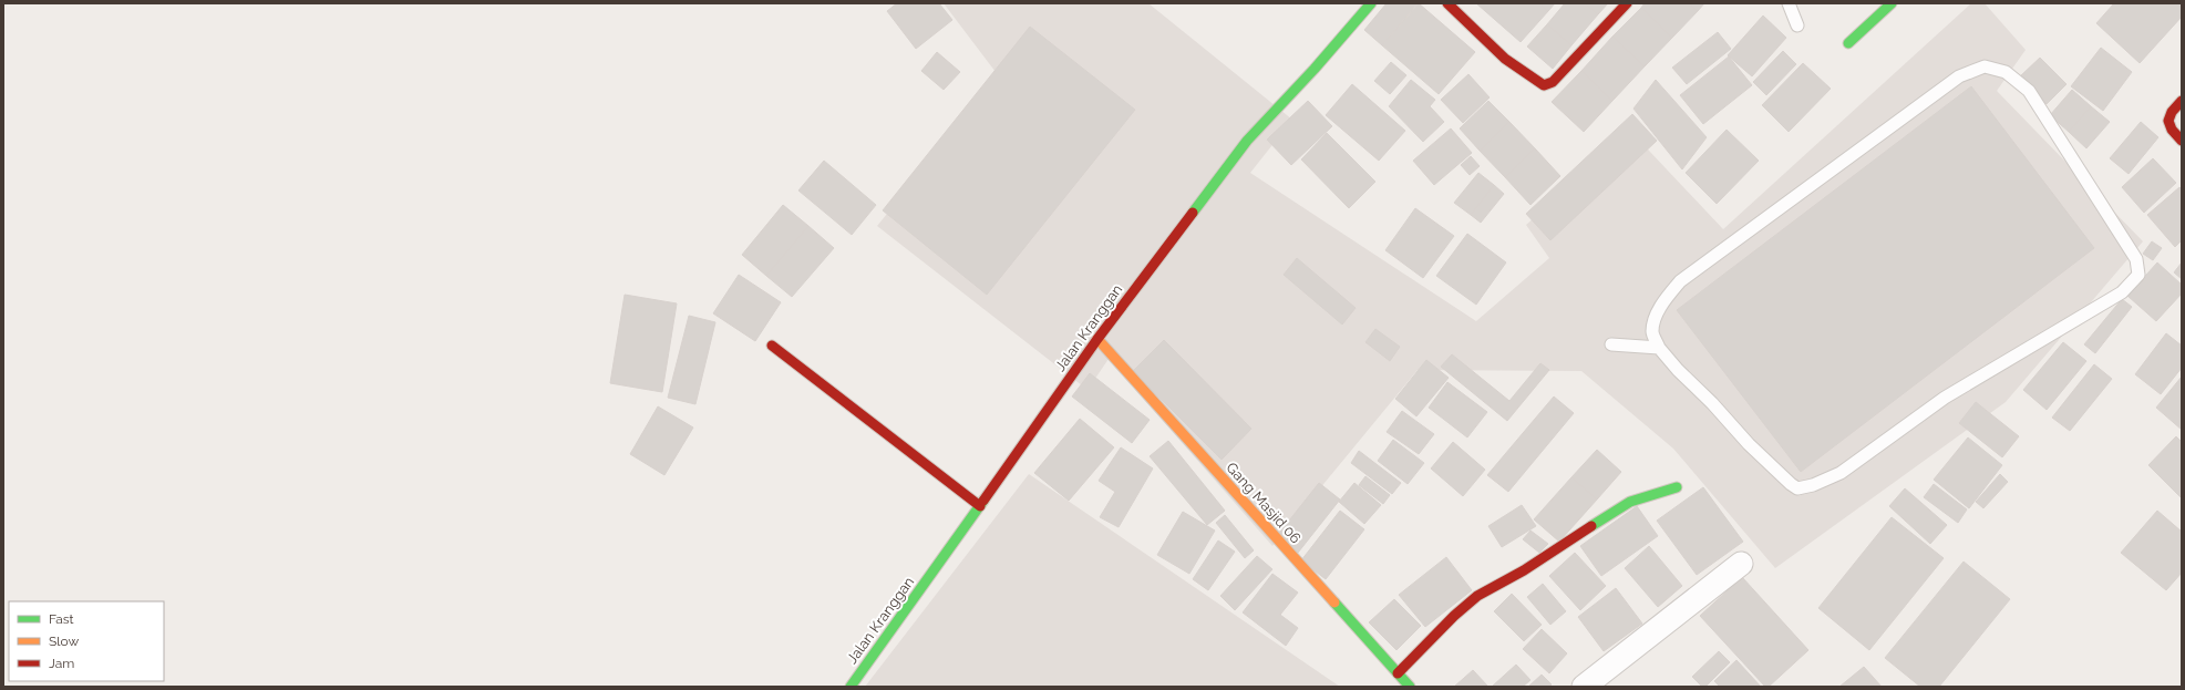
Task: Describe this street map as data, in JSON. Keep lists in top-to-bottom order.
{
  "streets": {
    "street": ["Jalan Kranggan", "Gang Masjid 06"]
  },
  "crossings": [
    ["Jalan Kranggan", "Gang Masjid 06"]
  ],
  "legend": ["Fast", "Slow", "Jam"]
}
